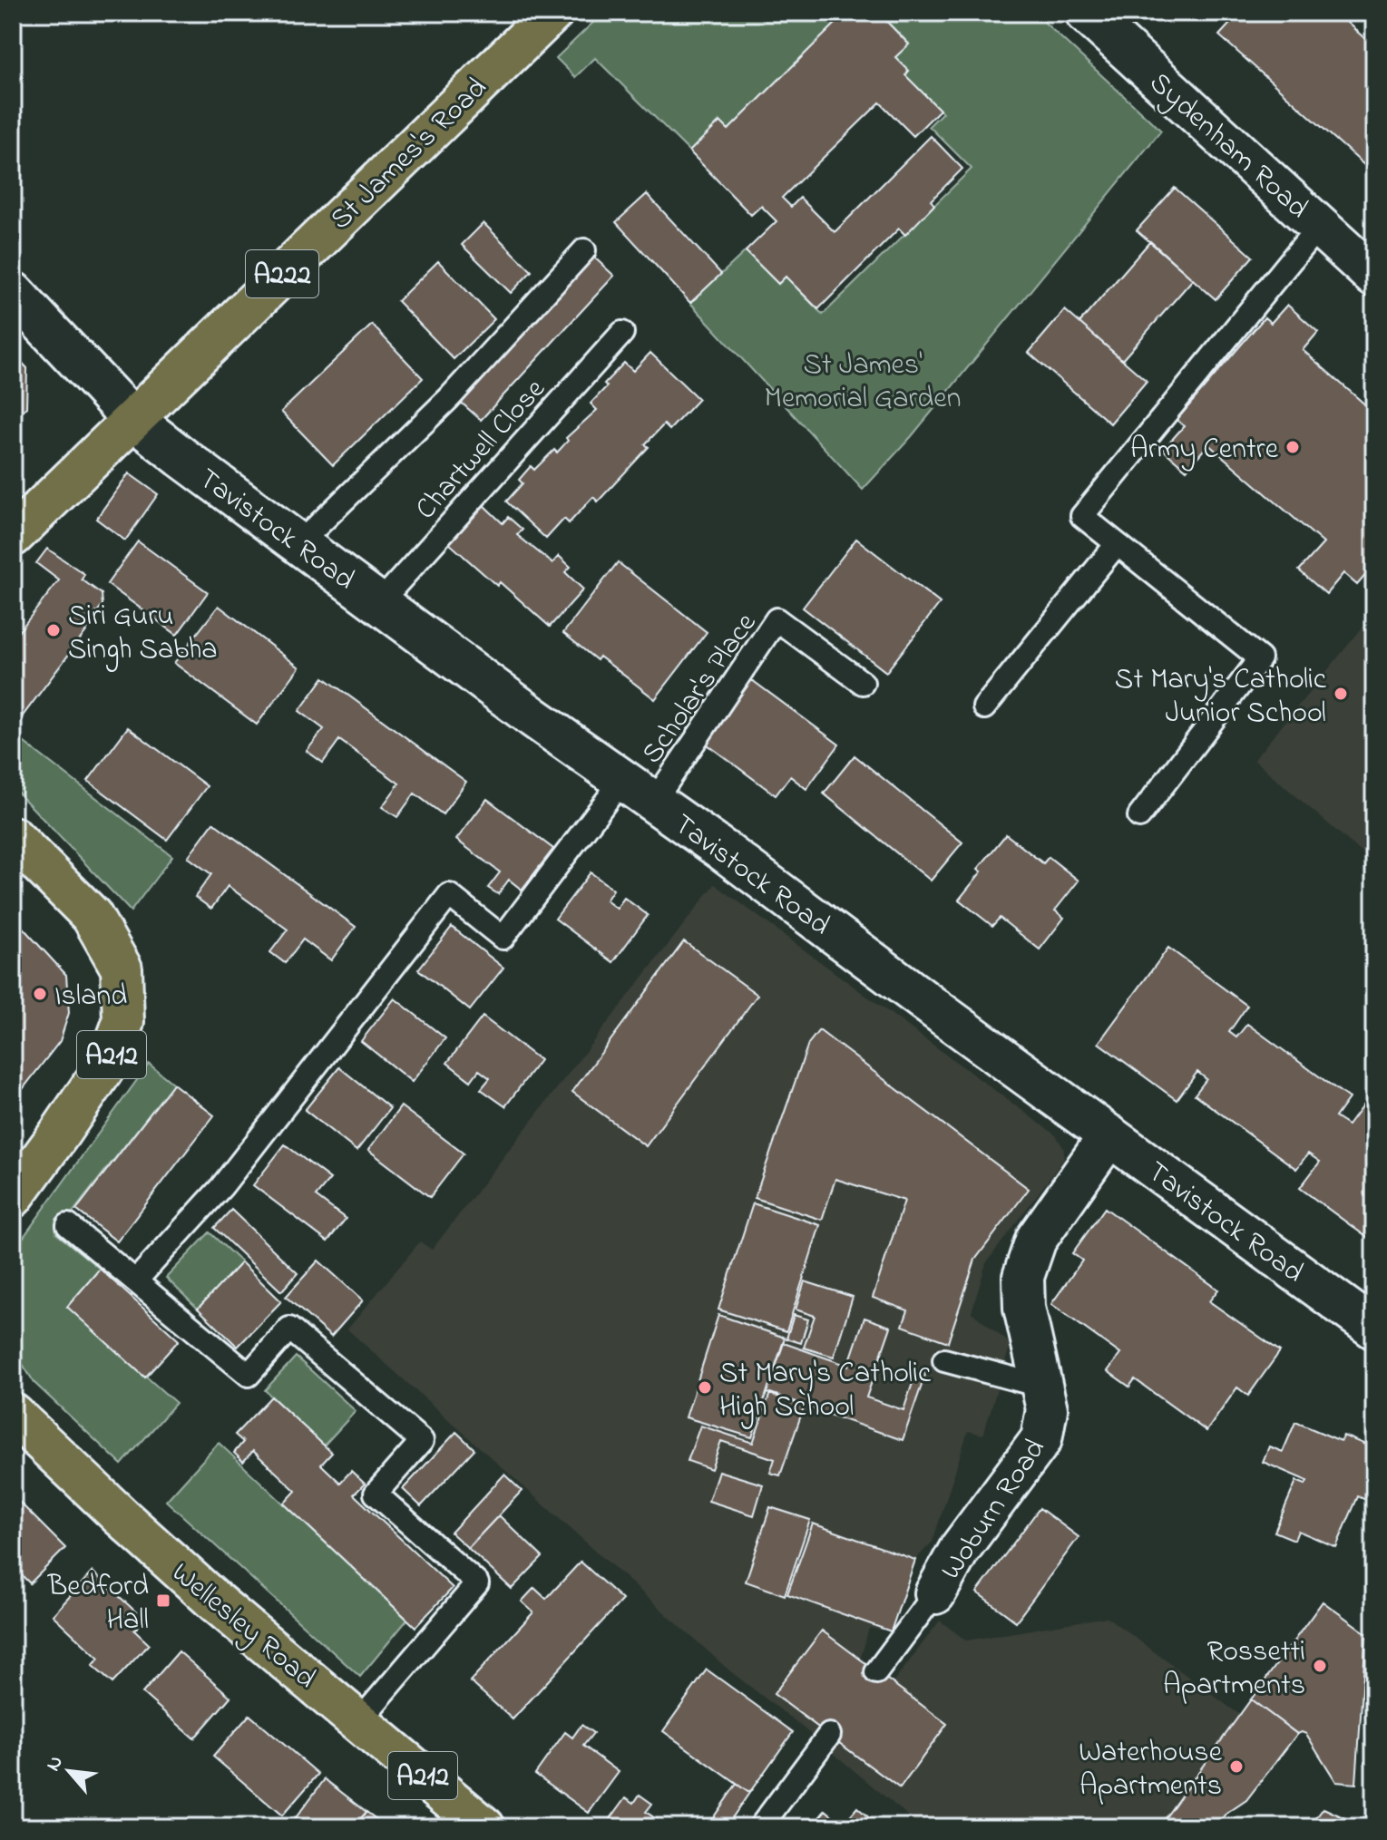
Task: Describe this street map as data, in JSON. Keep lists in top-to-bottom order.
{
  "streets": {
    "main road": [
      "St James's Road",
      "A222",
      "A212",
      "Wellesley Road"
    ],
    "street": ["Sydenham Road", "Tavistock Road", "Woburn Road"],
    "lane": ["Chartwell Close", "Scholar's Place"]
  },
  "crossings": [
    ["St James's Road", "Tavistock Road"],
    ["Chartwell Close", "Tavistock Road"],
    ["Tavistock Road", "Scholar's Place"],
    ["Tavistock Road", "Woburn Road"]
  ],
  "parks": ["St James' Memorial Garden"],
  "places": {
    "other": [
      "Army Centre",
      "Siri Guru Singh Sabha",
      "St Mary's Catholic Junior School",
      "Island",
      "St Mary's Catholic High School",
      "Rossetti Apartments",
      "Waterhouse Apartments"
    ],
    "transit": ["Bedford Hall"]
  },
  "north": "top left"
}
